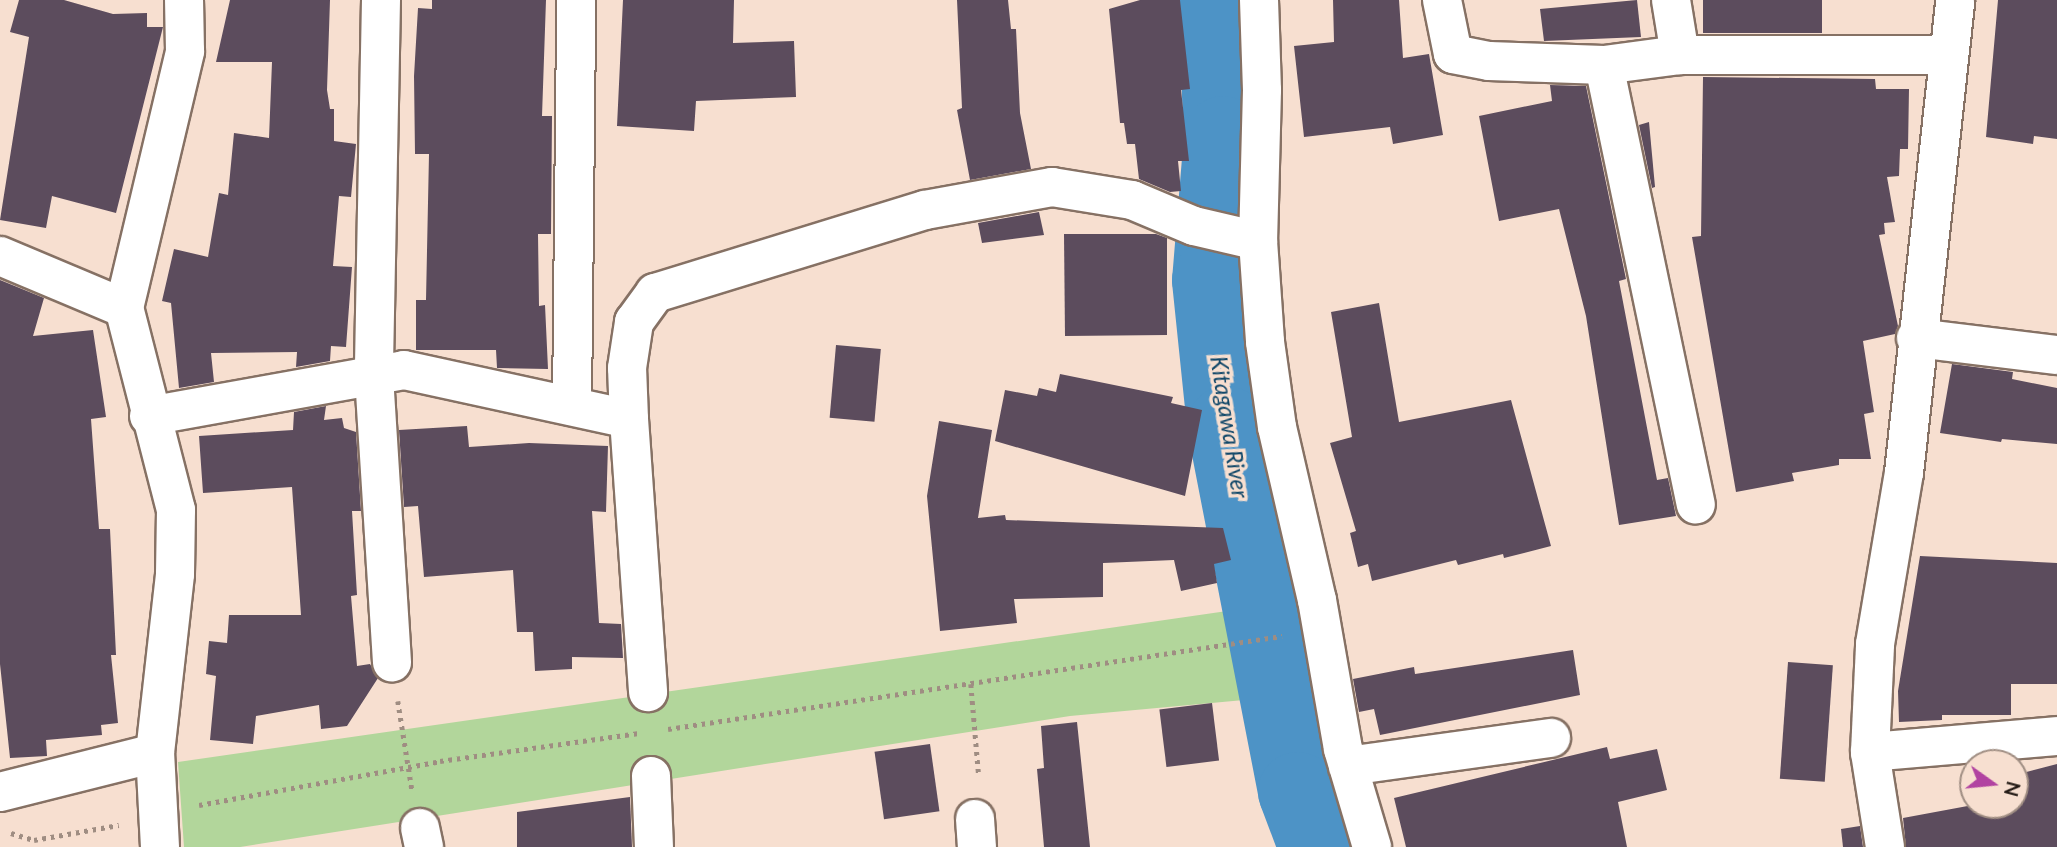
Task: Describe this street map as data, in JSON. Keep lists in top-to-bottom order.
{
  "water": ["Kitagawa River"],
  "north": "right"
}
